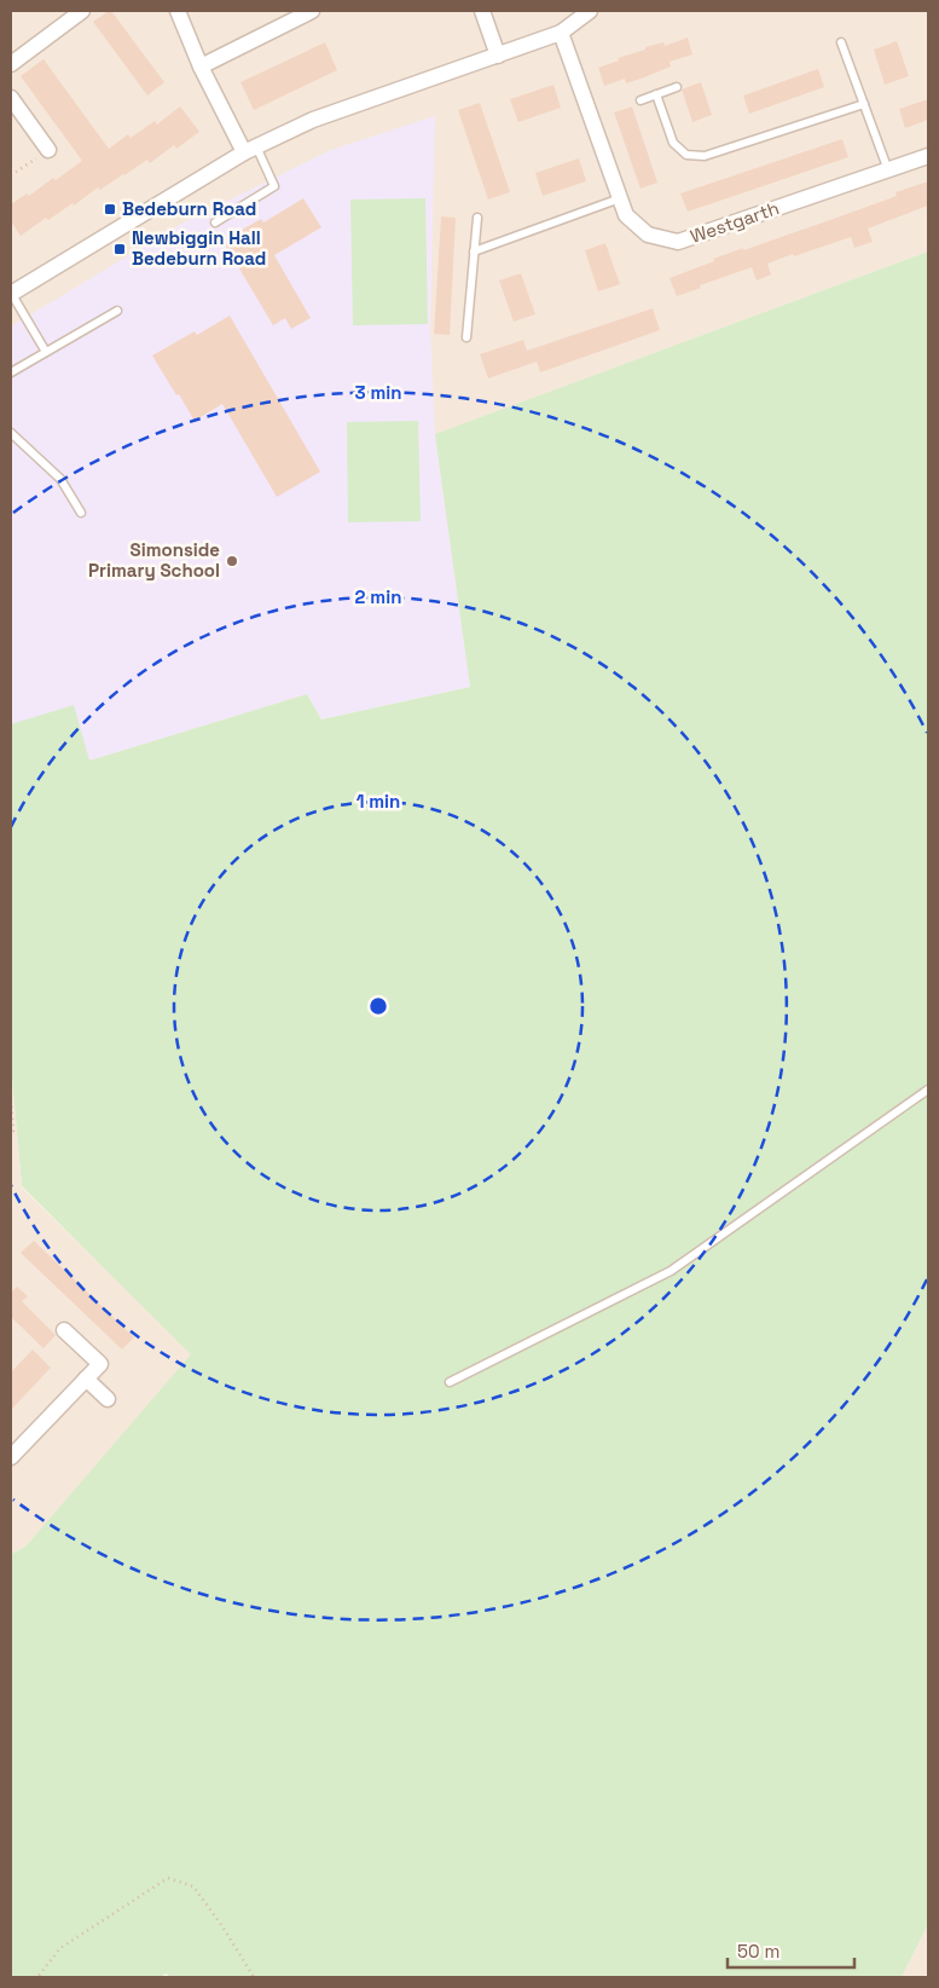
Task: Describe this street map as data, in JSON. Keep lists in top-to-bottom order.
{
  "streets": {
    "street": ["Westgarth"]
  },
  "places": {
    "transit": ["Bedeburn Road", "Newbiggin Hall Bedeburn Road"],
    "other": ["Simonside Primary School"]
  },
  "scale_bar": "50 m",
  "rings": ["3 min", "2 min", "1 min"]
}
